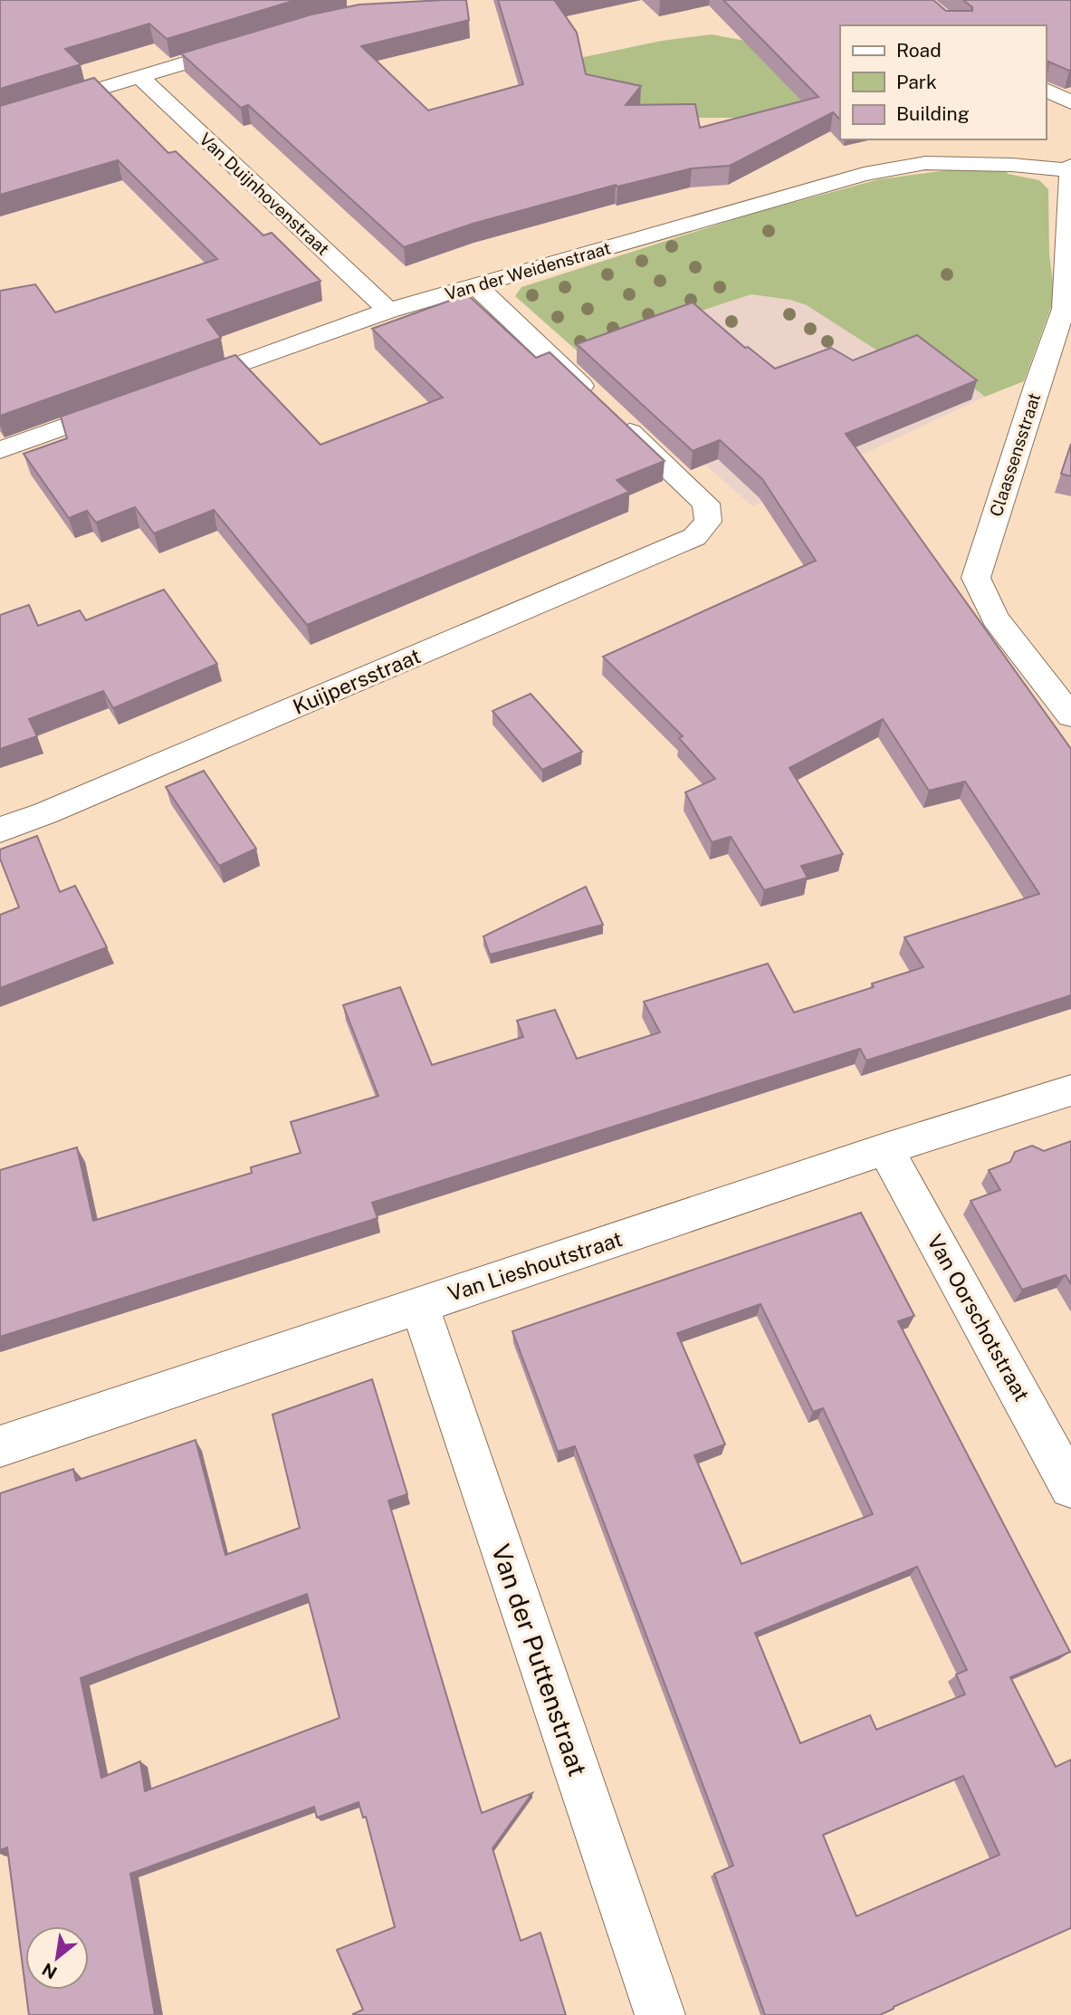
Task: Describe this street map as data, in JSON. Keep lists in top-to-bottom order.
{
  "streets": {
    "street": [
      "Van Duijnhovenstraat",
      "Van der Weidenstraat",
      "Claassensstraat",
      "Kuijpersstraat",
      "Van Lieshoutstraat",
      "Van Oorschotstraat",
      "Van der Puttenstraat"
    ]
  },
  "crossings": [
    ["Van Duijnhovenstraat", "Van der Weidenstraat"],
    ["Van der Weidenstraat", "Claassensstraat"],
    ["Van der Weidenstraat", "Kuijpersstraat"],
    ["Van Lieshoutstraat", "Van Oorschotstraat"],
    ["Van Lieshoutstraat", "Van der Puttenstraat"]
  ],
  "legend": ["Road", "Park", "Building"],
  "north": "bottom left"
}
